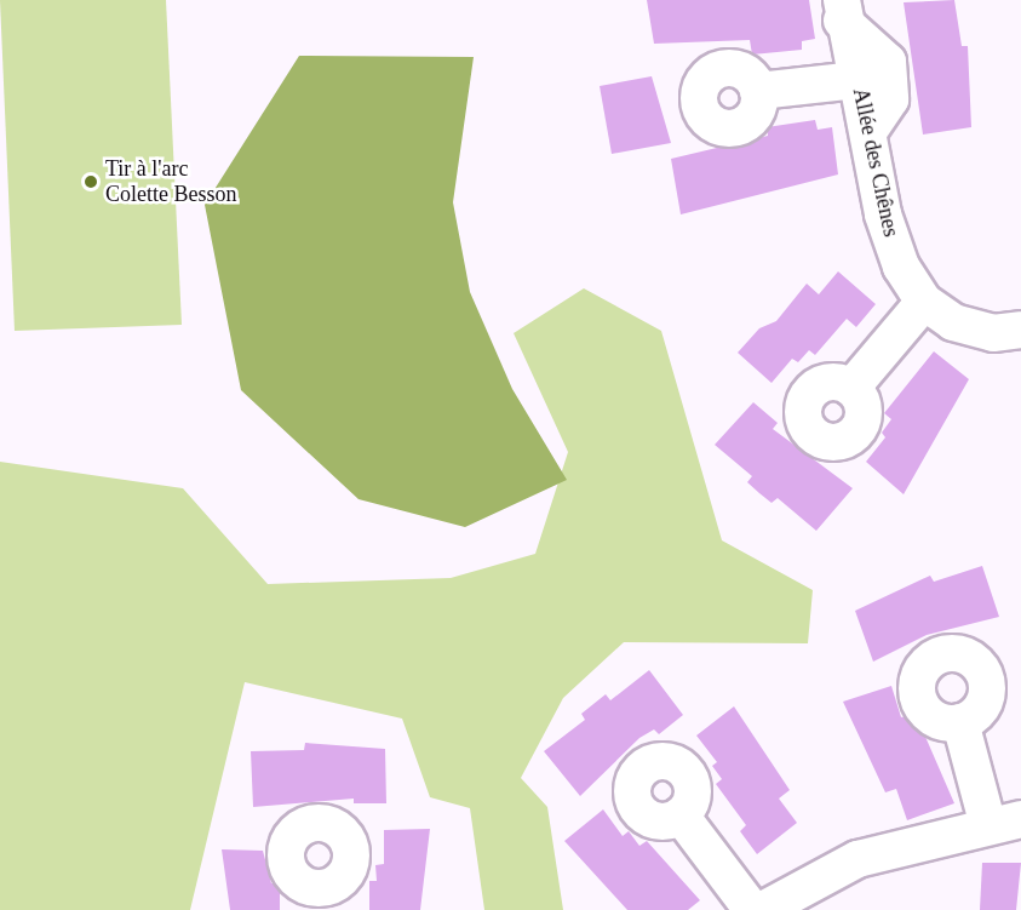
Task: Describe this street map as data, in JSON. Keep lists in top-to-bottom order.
{
  "streets": {
    "street": ["Allée des Chênes"]
  },
  "places": ["Tir à l'arc Colette Besson"]
}
